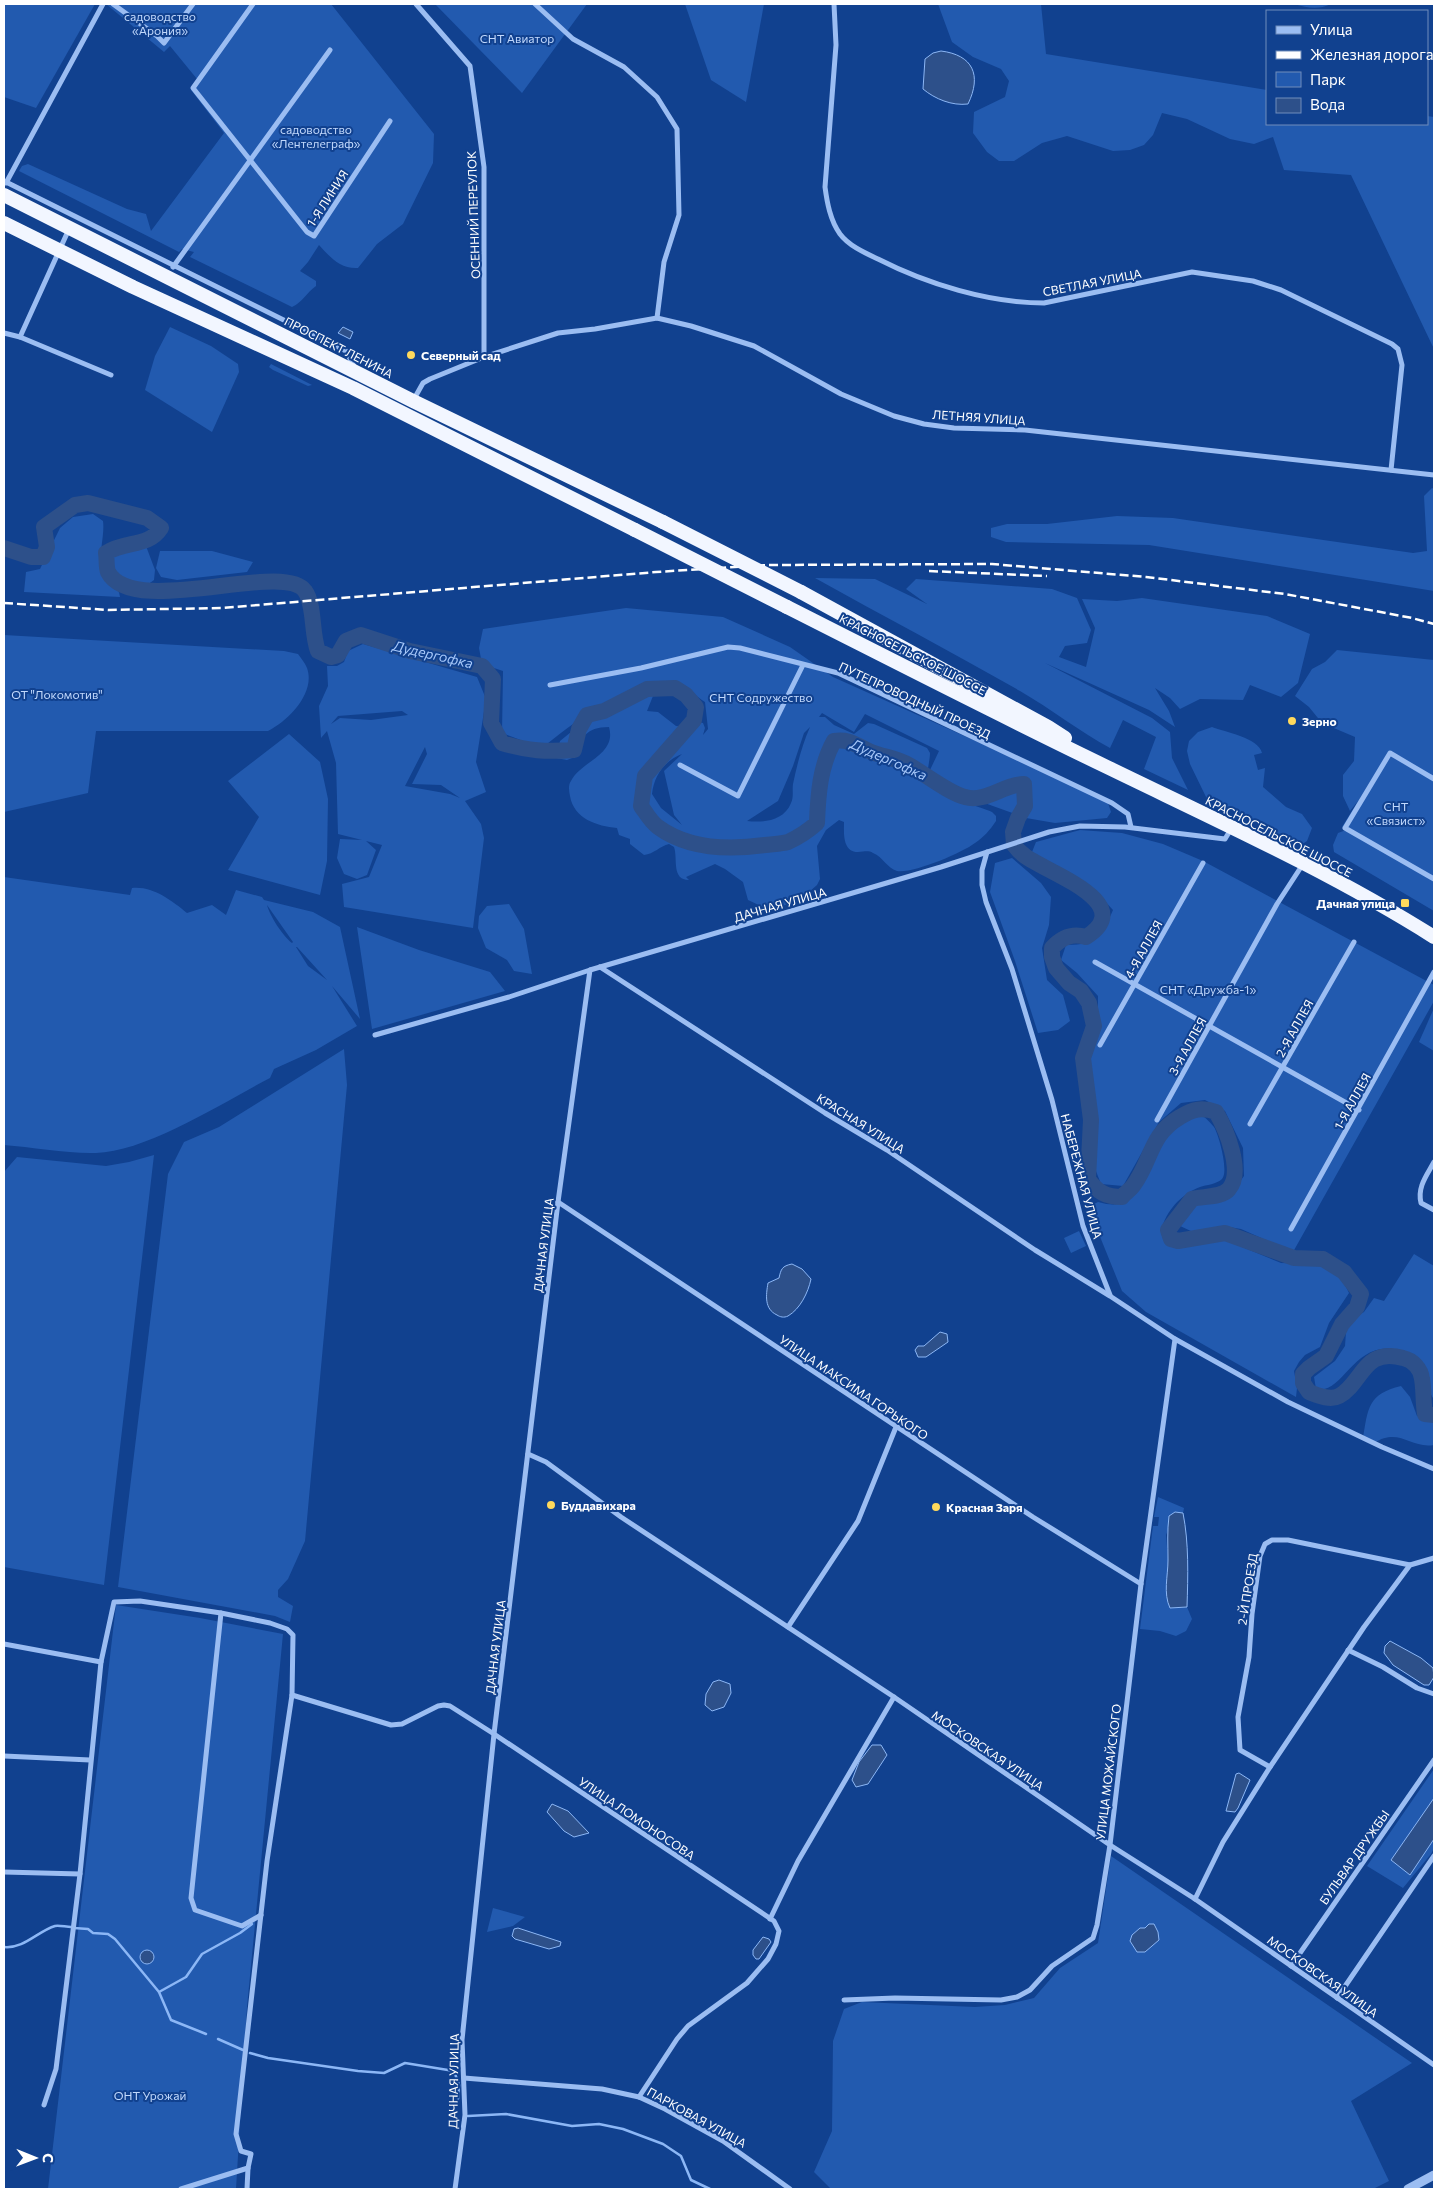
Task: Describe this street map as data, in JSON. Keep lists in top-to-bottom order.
{
  "streets": {
    "highway": ["ПРОСПЕКТ ЛЕНИНА", "КРАСНОСЕЛЬСКОЕ ШОССЕ"],
    "street": [
      "1-Я ЛИНИЯ",
      "ОСЕННИЙ ПЕРЕУЛОК",
      "СВЕТЛАЯ УЛИЦА",
      "ЛЕТНЯЯ УЛИЦА",
      "ПУТЕПРОВОДНЫЙ ПРОЕЗД",
      "ДАЧНАЯ УЛИЦА",
      "4-Я АЛЛЕЯ",
      "2-Я АЛЛЕЯ",
      "3-Я АЛЛЕЯ",
      "1-Я АЛЛЕЯ",
      "КРАСНАЯ УЛИЦА",
      "НАБЕРЕЖНАЯ УЛИЦА",
      "УЛИЦА МАКСИМА ГОРЬКОГО",
      "2-Й ПРОЕЗД",
      "МОСКОВСКАЯ УЛИЦА",
      "УЛИЦА МОЖАЙСКОГО",
      "УЛИЦА ЛОМОНОСОВА",
      "БУЛЬВАР ДРУЖБЫ",
      "ПАРКОВАЯ УЛИЦА"
    ]
  },
  "crossings": [
    ["ОСЕННИЙ ПЕРЕУЛОК", "ЛЕТНЯЯ УЛИЦА"],
    ["СВЕТЛАЯ УЛИЦА", "ЛЕТНЯЯ УЛИЦА"],
    ["ПРОСПЕКТ ЛЕНИНА", "ЛЕТНЯЯ УЛИЦА"],
    ["ПРОСПЕКТ ЛЕНИНА", "КРАСНОСЕЛЬСКОЕ ШОССЕ"],
    ["КРАСНОСЕЛЬСКОЕ ШОССЕ", "ДАЧНАЯ УЛИЦА"],
    ["КРАСНОСЕЛЬСКОЕ ШОССЕ", "3-Я АЛЛЕЯ"],
    ["ПУТЕПРОВОДНЫЙ ПРОЕЗД", "ДАЧНАЯ УЛИЦА"],
    ["ДАЧНАЯ УЛИЦА", "КРАСНАЯ УЛИЦА"],
    ["ДАЧНАЯ УЛИЦА", "НАБЕРЕЖНАЯ УЛИЦА"],
    ["ДАЧНАЯ УЛИЦА", "УЛИЦА МАКСИМА ГОРЬКОГО"],
    ["ДАЧНАЯ УЛИЦА", "МОСКОВСКАЯ УЛИЦА"],
    ["ДАЧНАЯ УЛИЦА", "УЛИЦА ЛОМОНОСОВА"],
    ["ДАЧНАЯ УЛИЦА", "ПАРКОВАЯ УЛИЦА"],
    ["КРАСНАЯ УЛИЦА", "НАБЕРЕЖНАЯ УЛИЦА"],
    ["УЛИЦА МАКСИМА ГОРЬКОГО", "УЛИЦА МОЖАЙСКОГО"],
    ["МОСКОВСКАЯ УЛИЦА", "УЛИЦА МОЖАЙСКОГО"],
    ["МОСКОВСКАЯ УЛИЦА", "БУЛЬВАР ДРУЖБЫ"]
  ],
  "water": ["Дудергофка"],
  "parks": [
    "садоводство «Арония»",
    "СНТ Авиатор",
    "садоводство «Лентелеграф»",
    "ОТ \"Локомотив\"",
    "СНТ Содружество",
    "СНТ «Связист»",
    "СНТ «Дружба-1»",
    "ОНТ Урожай"
  ],
  "places": {
    "other": [
      "Северный сад",
      "Зерно",
      "Буддавихара",
      "Красная Заря"
    ],
    "transit": ["Дачная улица"]
  },
  "legend": [
    "Улица",
    "Железная дорога",
    "Парк",
    "Вода"
  ],
  "north": "right"
}
